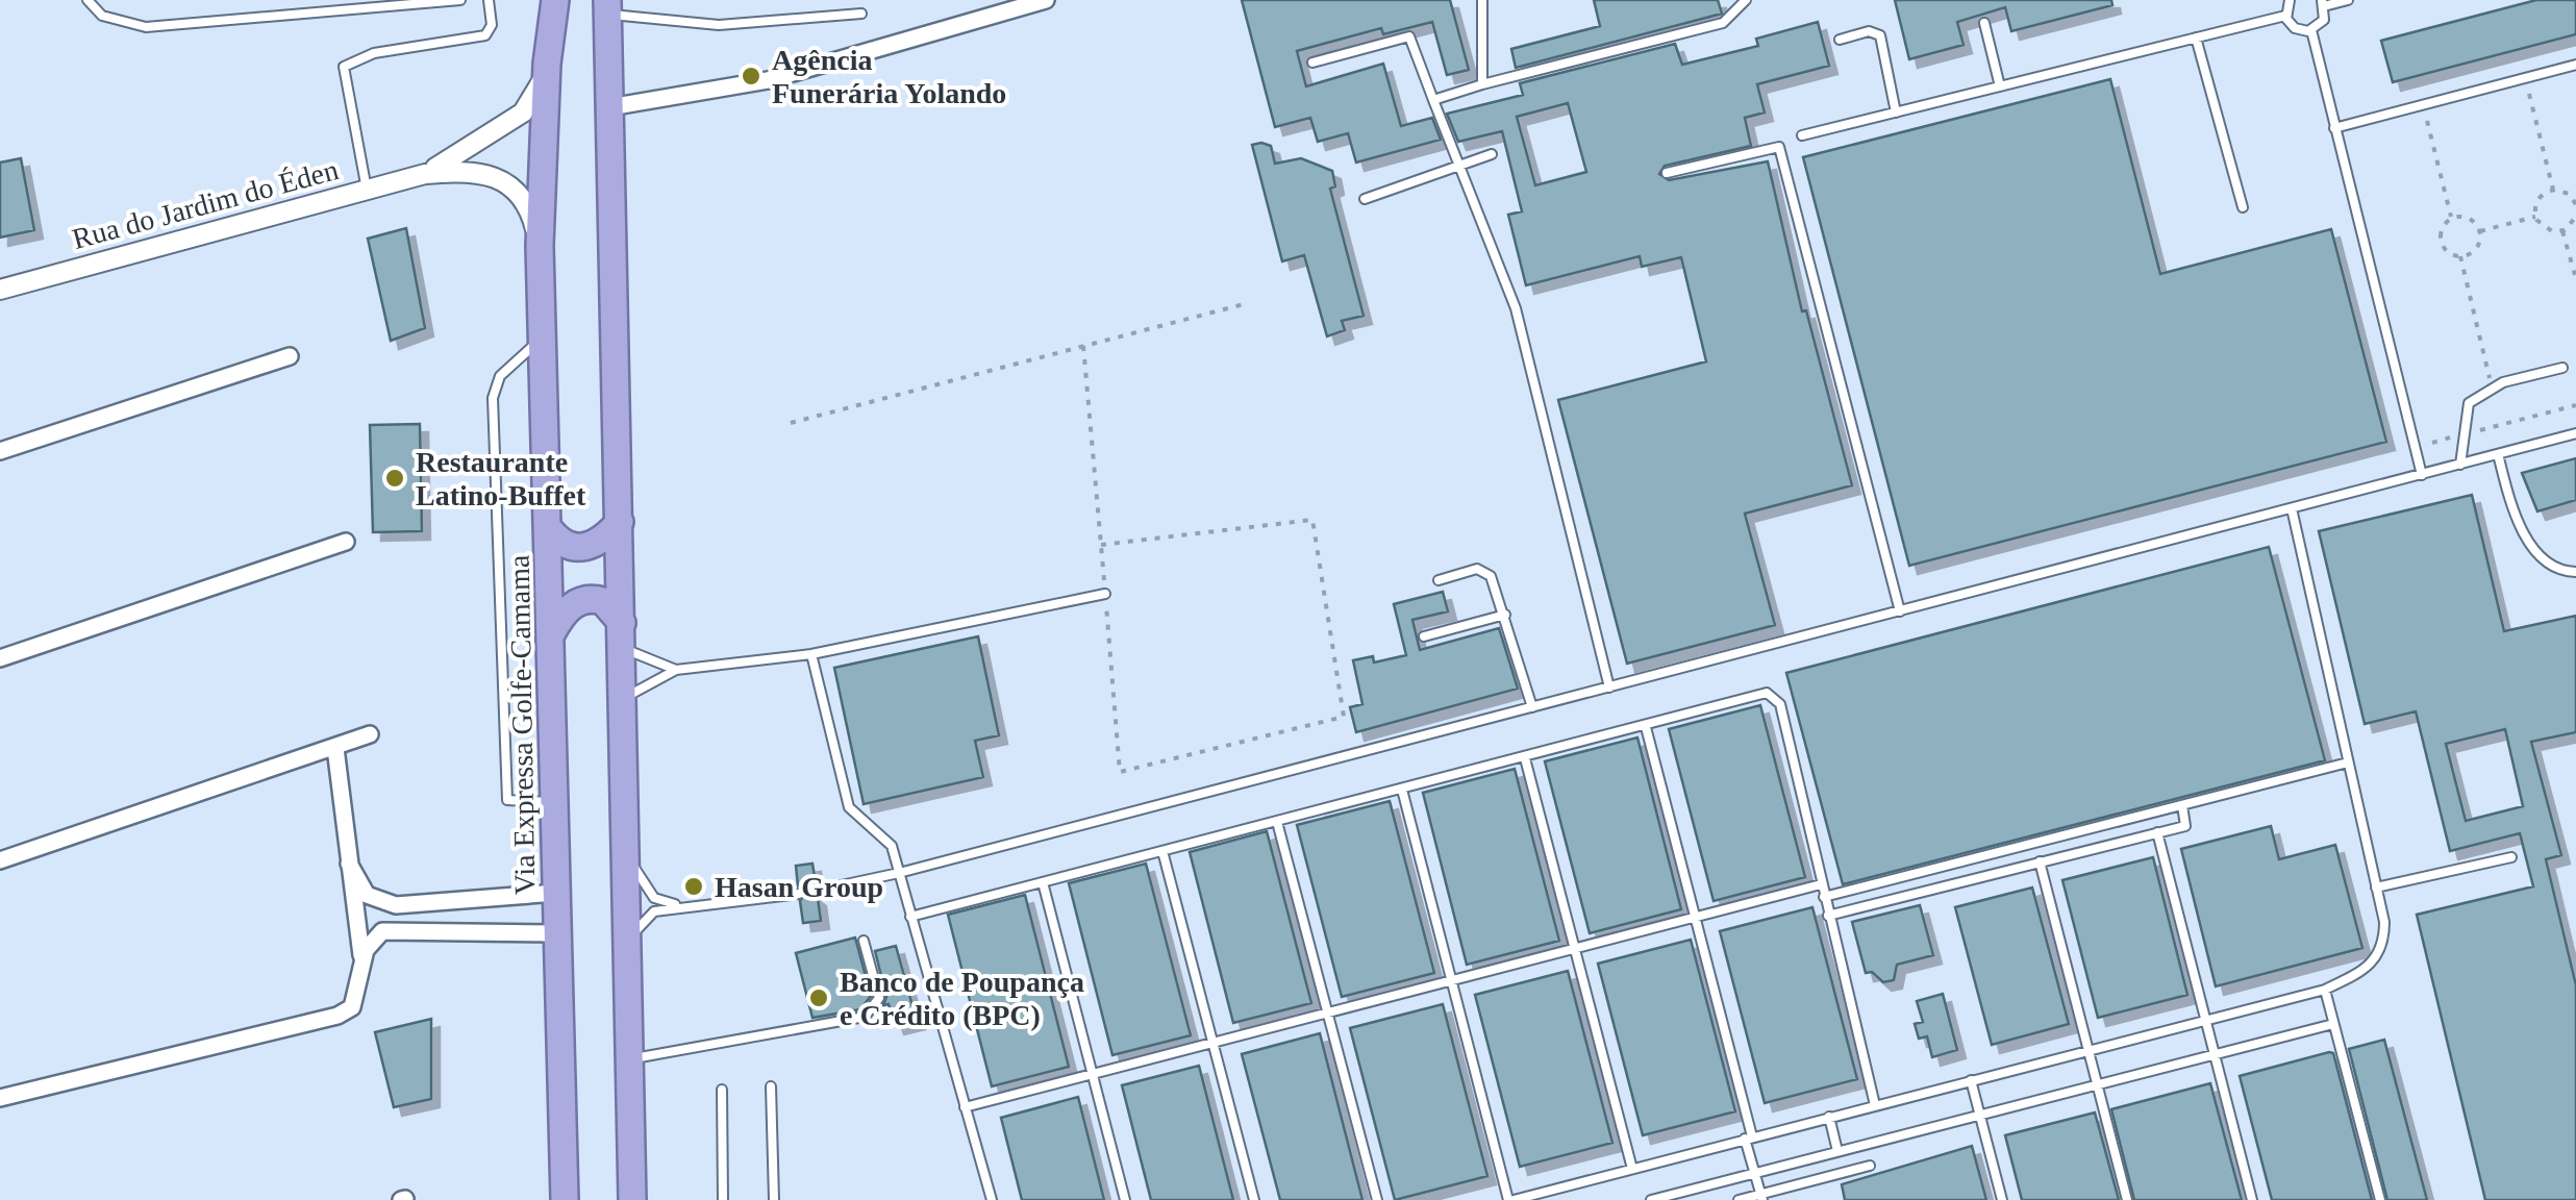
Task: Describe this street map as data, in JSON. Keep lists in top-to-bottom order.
{
  "streets": {
    "highway": ["Via Expressa Golfe-Camama"],
    "street": ["Rua do Jardim do Éden"]
  },
  "places": [
    "Agência Funerária Yolando",
    "Restaurante Latino-Buffet",
    "Hasan Group",
    "Banco de Poupança e Crédito (BPC)"
  ]
}
